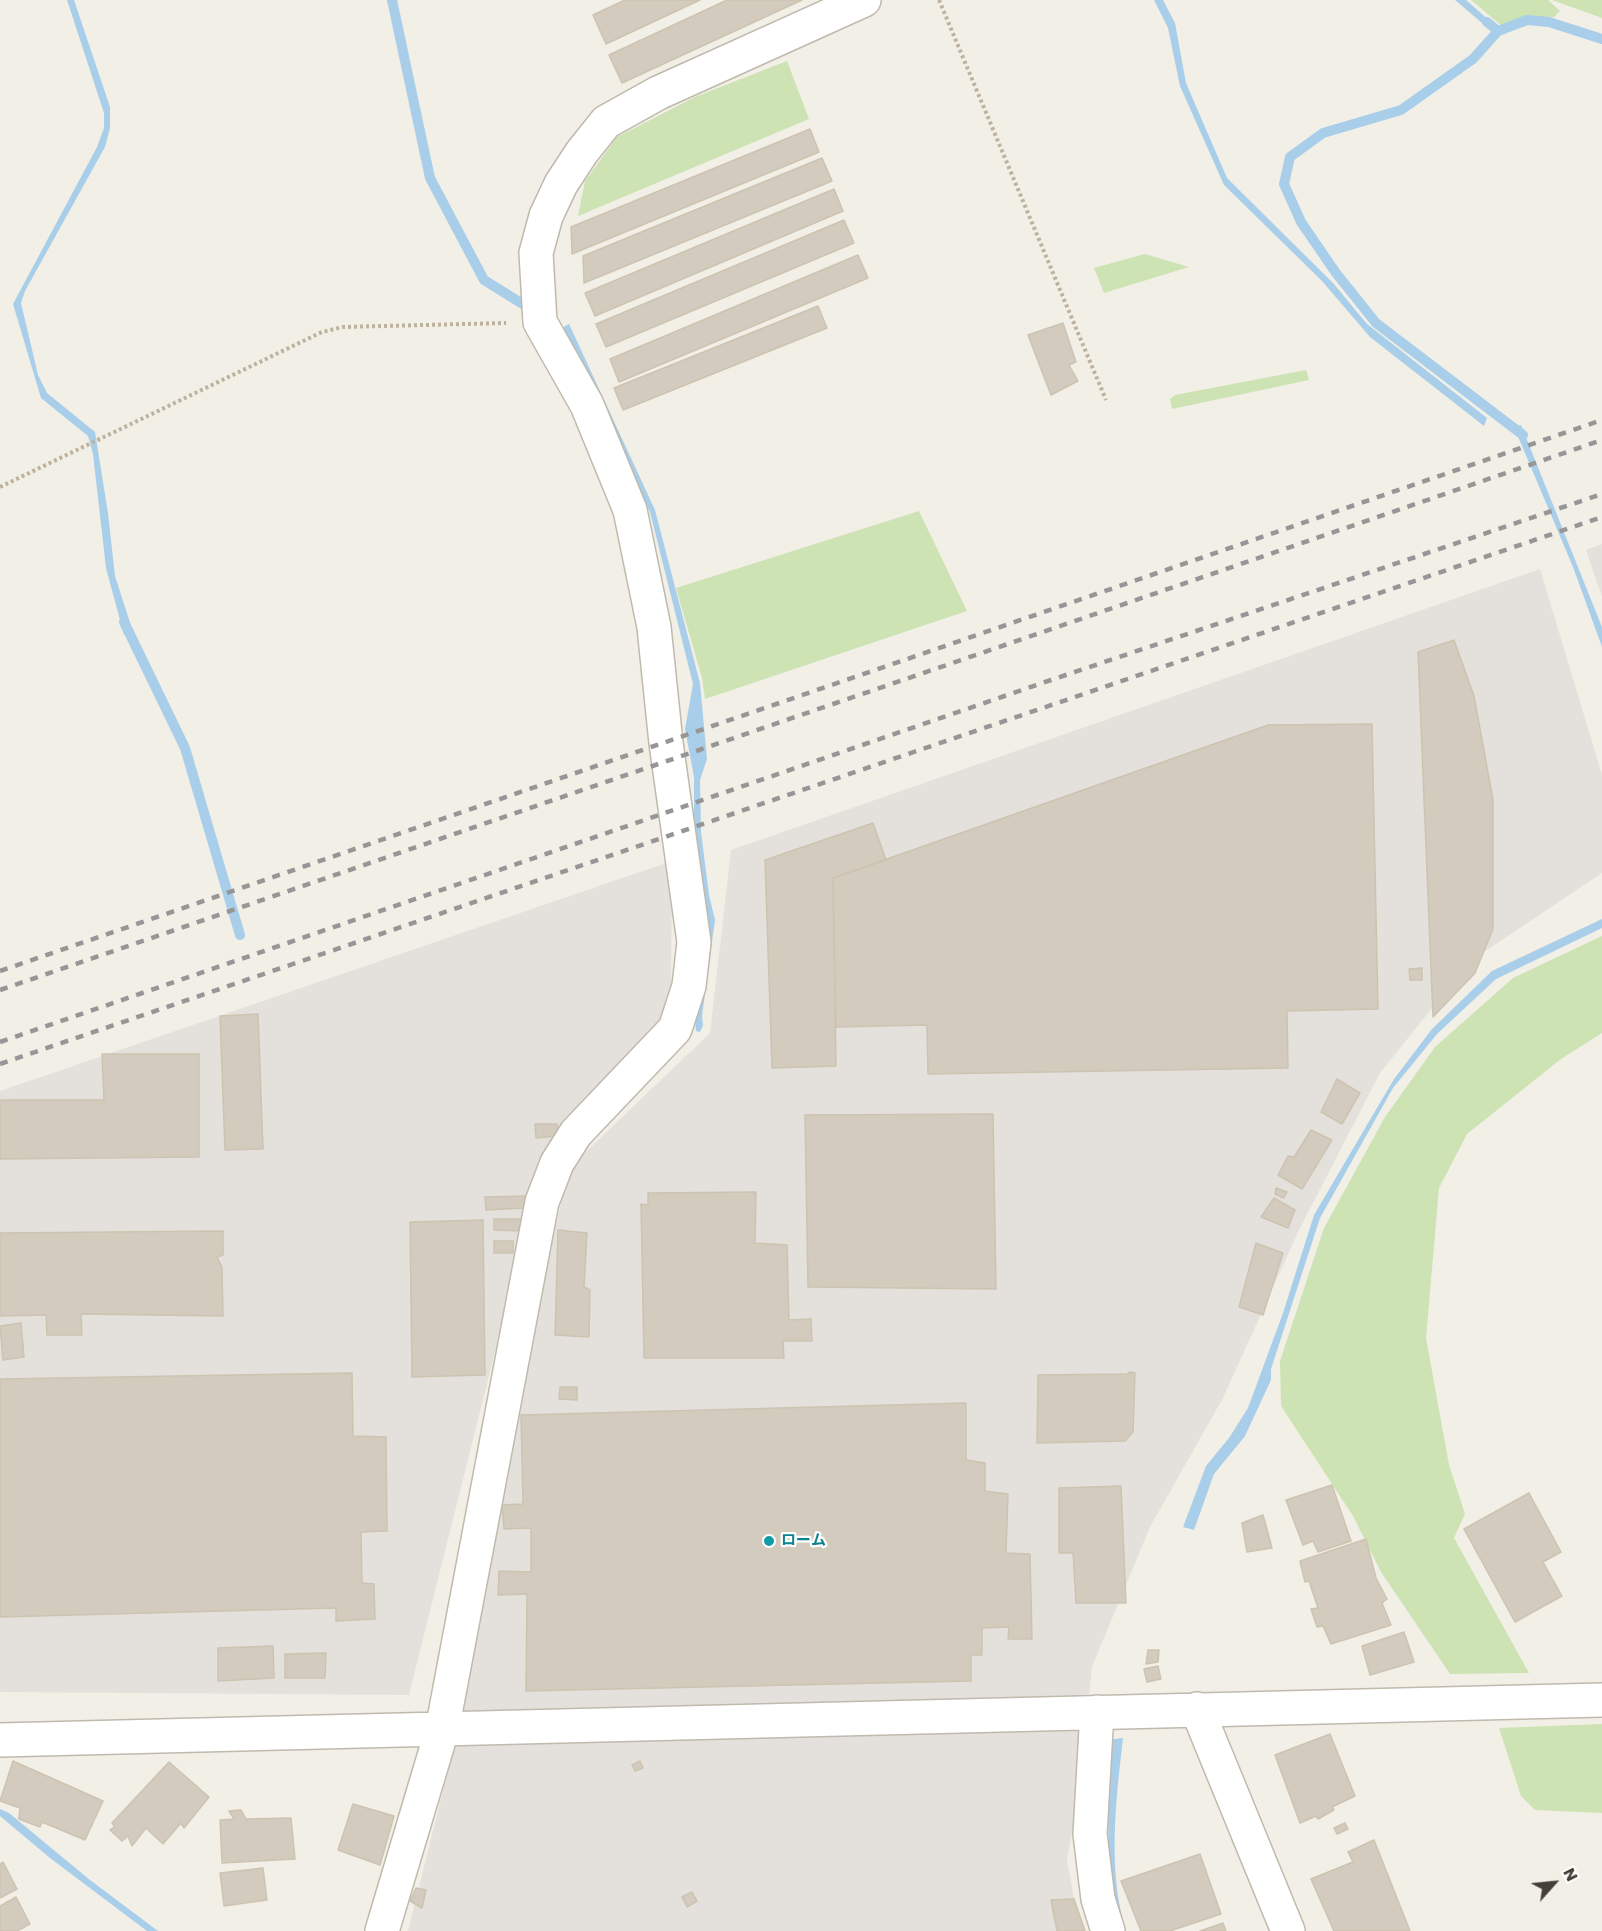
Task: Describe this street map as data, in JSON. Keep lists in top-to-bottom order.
{
  "places": ["ローム"],
  "north": "top right"
}
